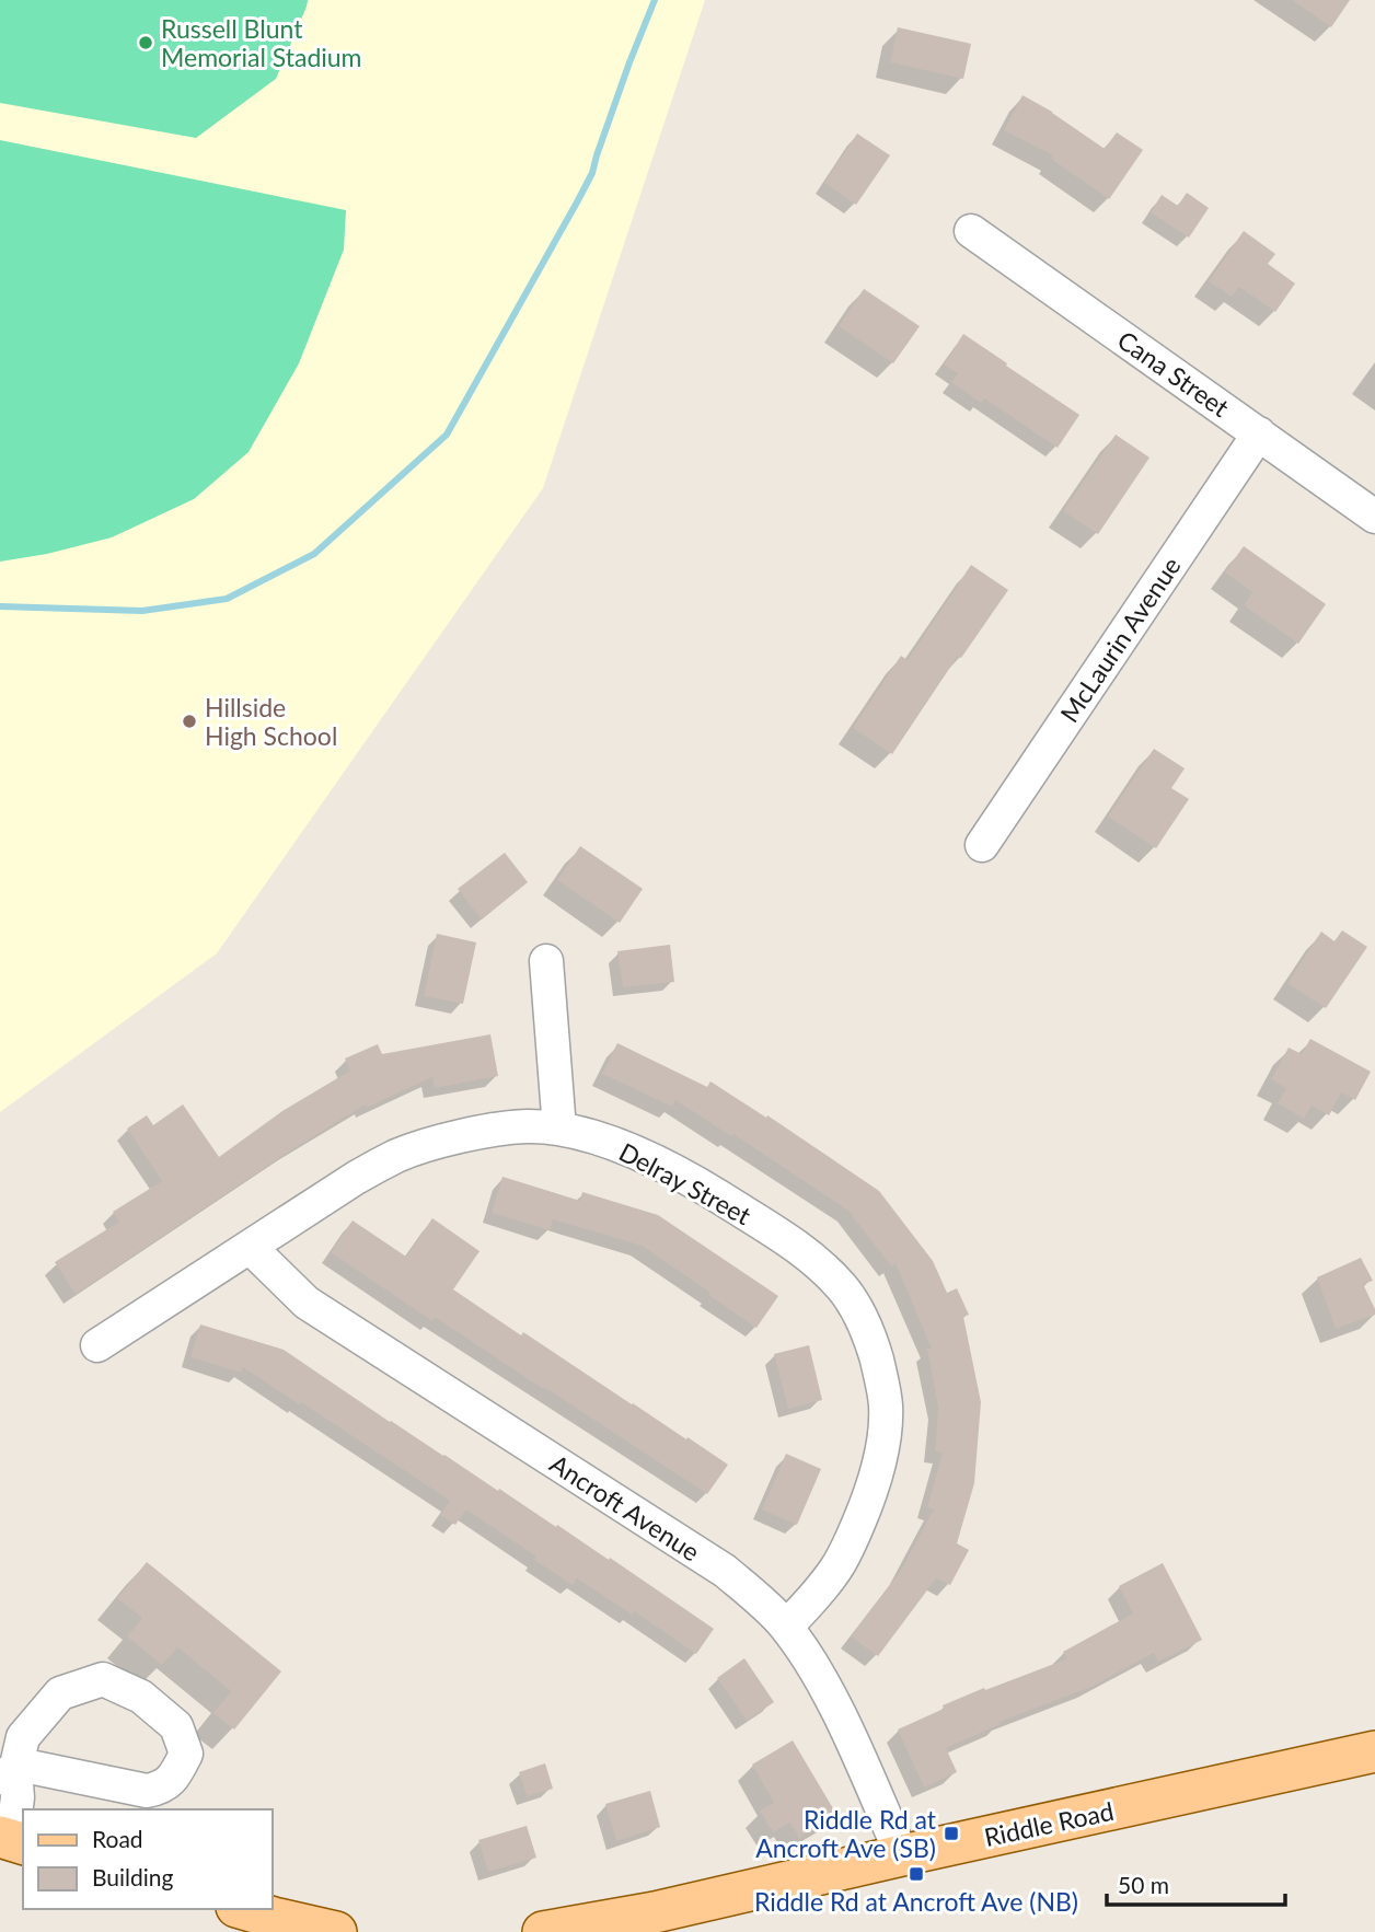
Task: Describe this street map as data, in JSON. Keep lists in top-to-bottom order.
{
  "streets": {
    "main road": ["Riddle Road"],
    "street": [
      "Cana Street",
      "McLaurin Avenue",
      "Delray Street",
      "Ancroft Avenue"
    ]
  },
  "crossings": [
    ["Cana Street", "McLaurin Avenue"],
    ["Delray Street", "Ancroft Avenue"],
    ["Ancroft Avenue", "Riddle Road"]
  ],
  "places": {
    "other": ["Russell Blunt Memorial Stadium", "Hillside High School"],
    "transit": ["Riddle Rd at Ancroft Ave (SB)", "Riddle Rd at Ancroft Ave (NB)"]
  },
  "legend": ["Road", "Building"],
  "scale_bar": "50 m"
}
